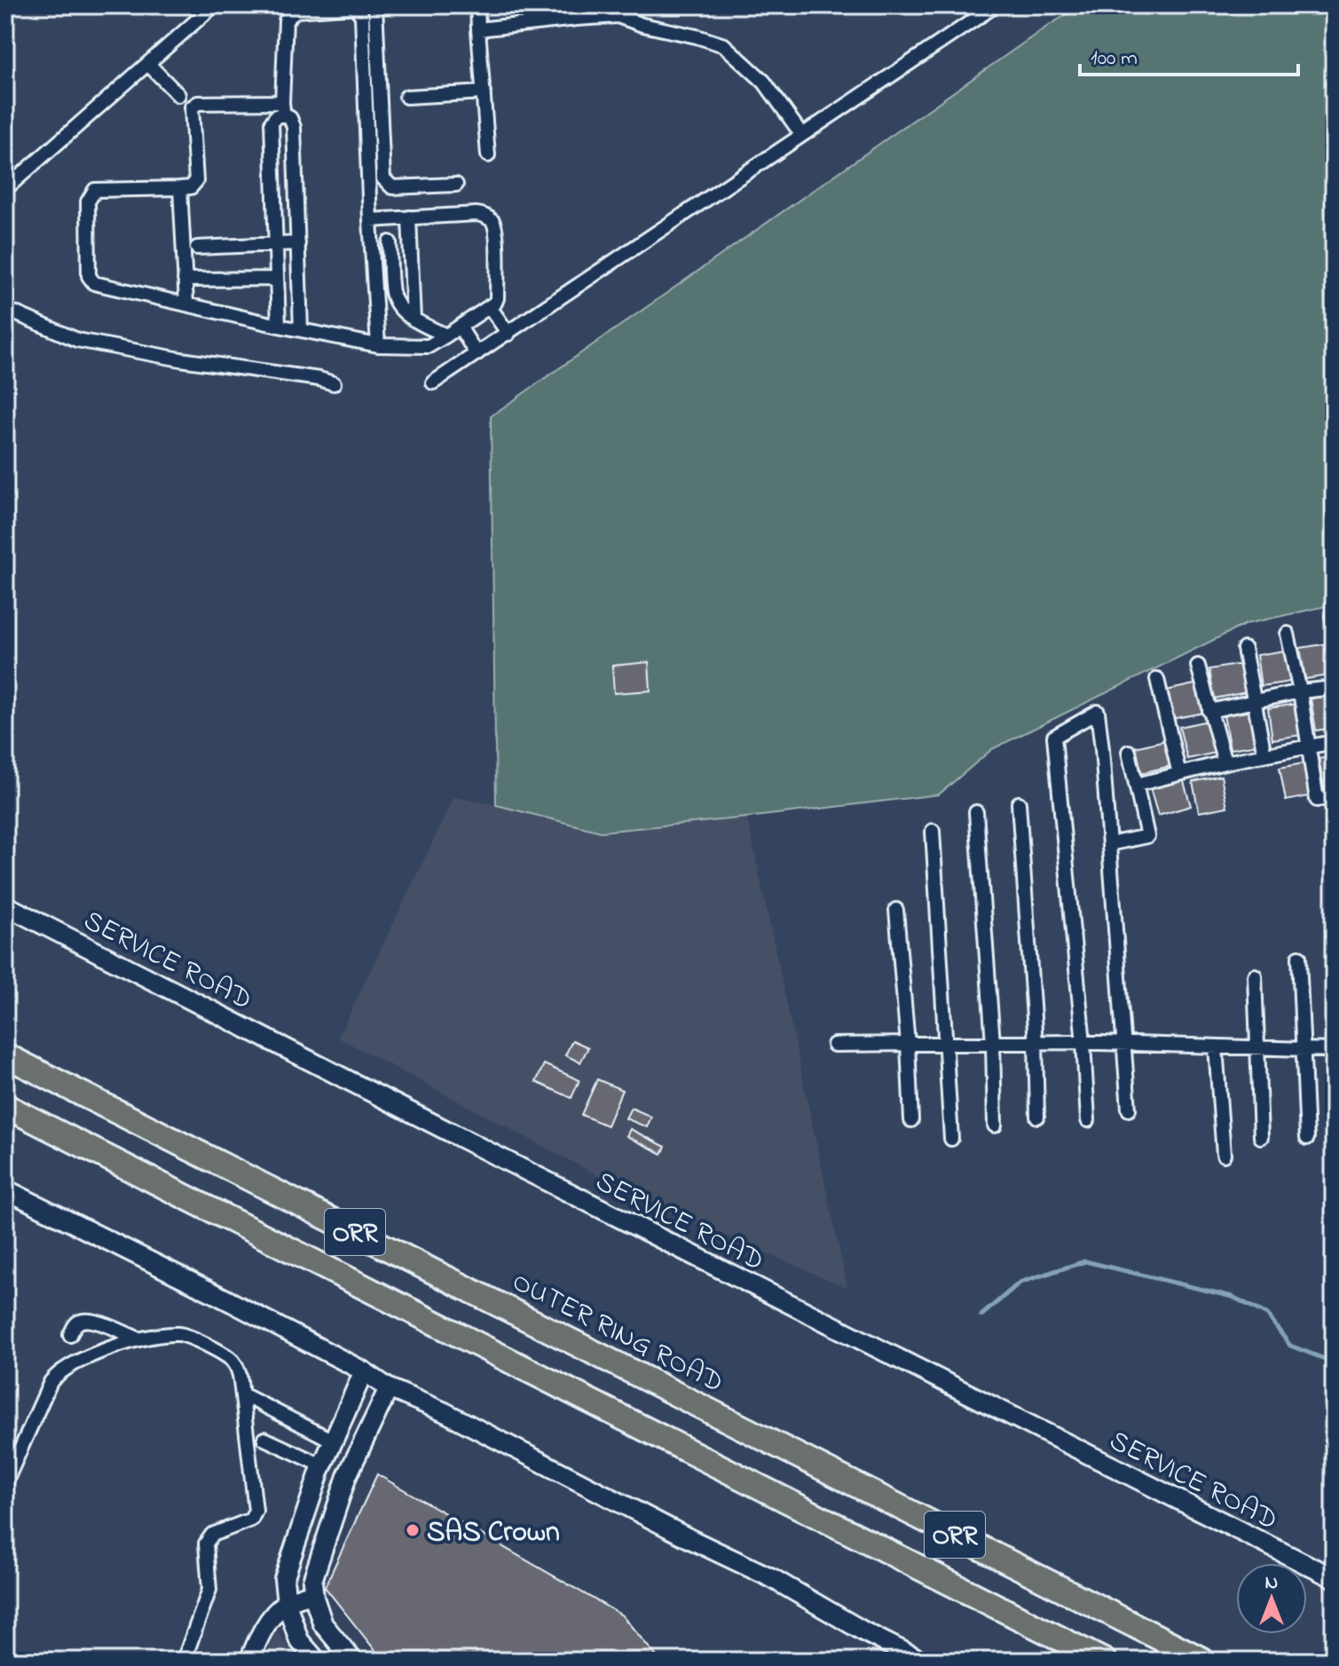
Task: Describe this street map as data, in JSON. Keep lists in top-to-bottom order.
{
  "streets": {
    "highway": ["ORR", "OUTER RING ROAD"],
    "main road": ["SERVICE ROAD"]
  },
  "places": ["SAS Crown"],
  "scale_bar": "100 m",
  "north": "top"
}
